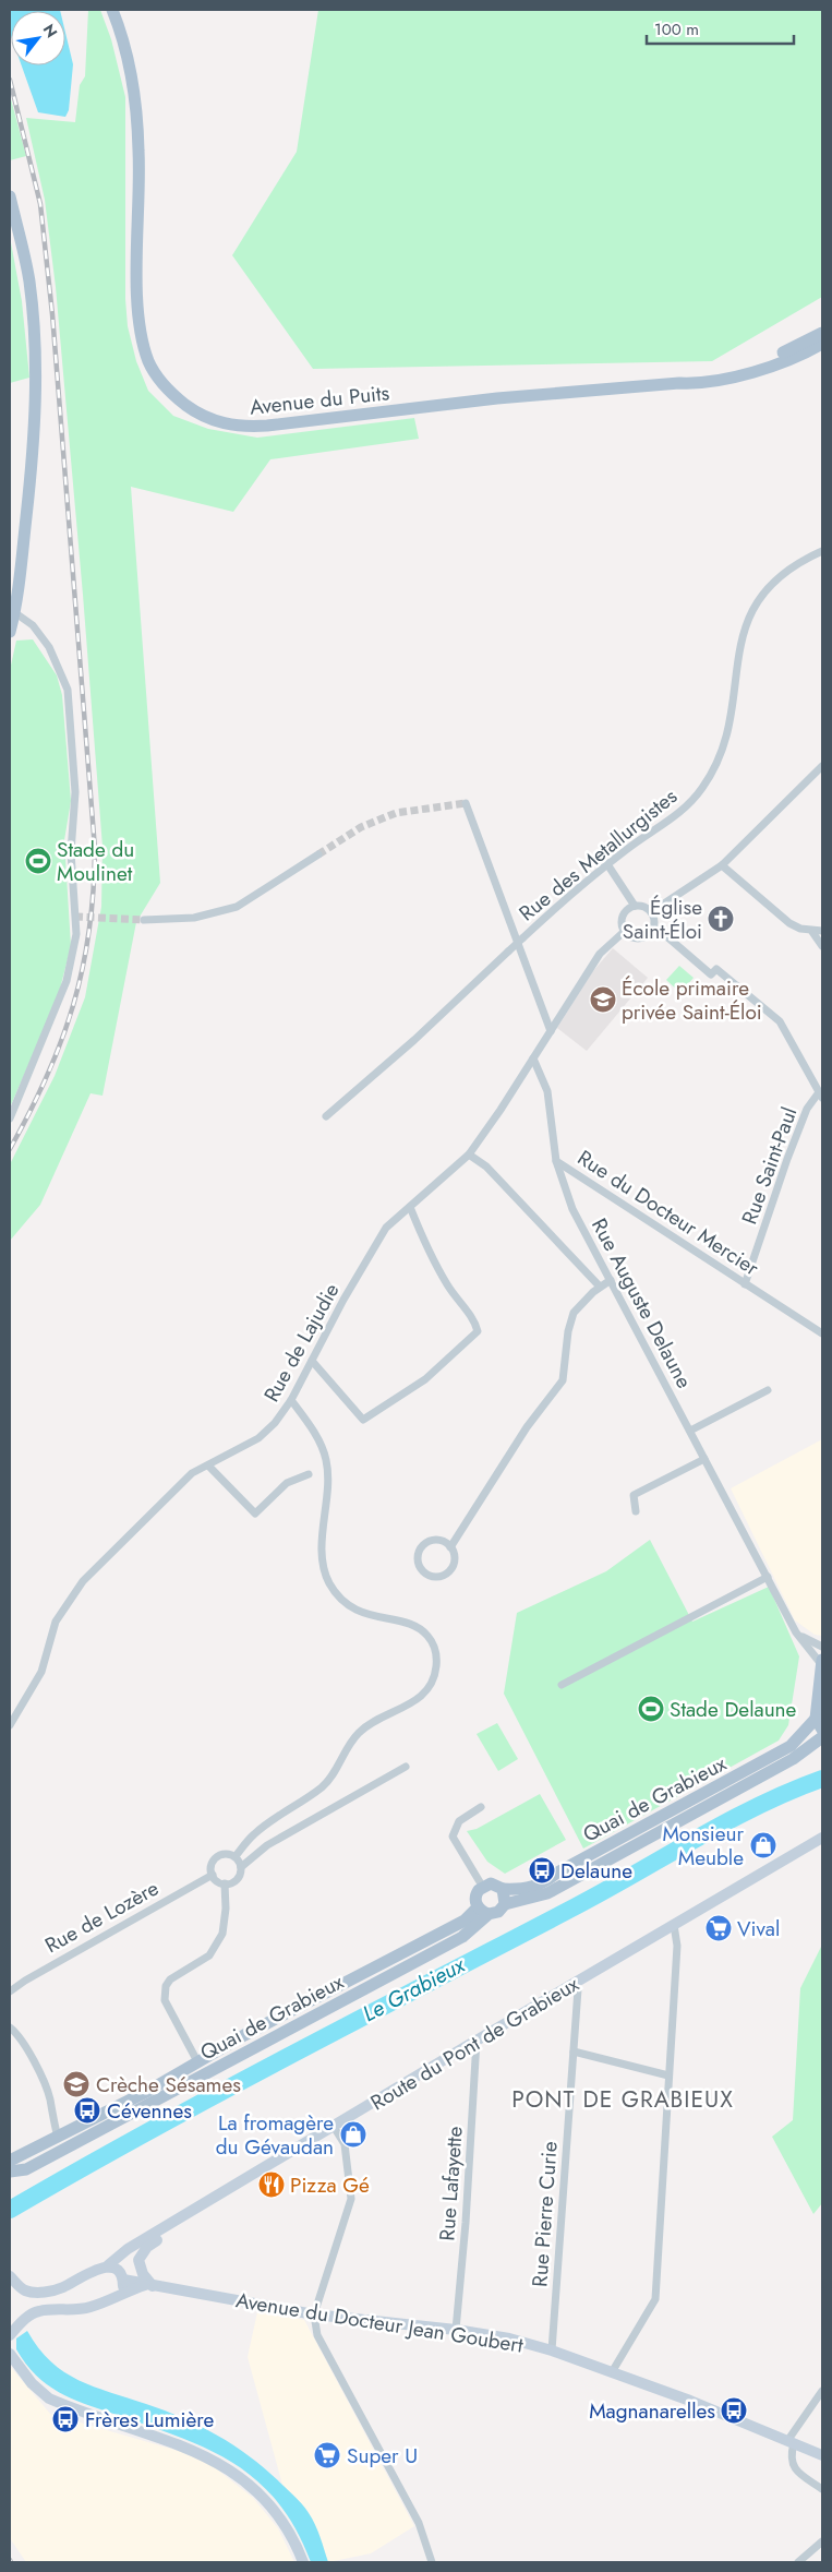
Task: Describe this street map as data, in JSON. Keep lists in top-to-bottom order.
{
  "streets": {
    "main road": ["Avenue du Puits", "Quai de Grabieux"],
    "street": [
      "Rue des Metallurgistes",
      "Rue Saint-Paul",
      "Rue du Docteur Mercier",
      "Rue Auguste Delaune",
      "Rue de Lajudie",
      "Rue de Lozère",
      "Route du Pont de Grabieux",
      "Rue Lafayette",
      "Rue Pierre Curie",
      "Avenue du Docteur Jean Goubert"
    ]
  },
  "crossings": [
    ["Rue Saint-Paul", "Rue du Docteur Mercier"],
    ["Rue du Docteur Mercier", "Rue Auguste Delaune"],
    ["Rue du Docteur Mercier", "Rue de Lajudie"],
    ["Rue Auguste Delaune", "Rue de Lajudie"],
    ["Route du Pont de Grabieux", "Rue Lafayette"],
    ["Route du Pont de Grabieux", "Rue Pierre Curie"],
    ["Route du Pont de Grabieux", "Avenue du Docteur Jean Goubert"],
    ["Rue Lafayette", "Avenue du Docteur Jean Goubert"],
    ["Rue Pierre Curie", "Avenue du Docteur Jean Goubert"]
  ],
  "districts": ["PONT DE GRABIEUX"],
  "water": ["Le Grabieux"],
  "places": {
    "sports": ["Stade du Moulinet", "Stade Delaune"],
    "church": ["Église Saint-Éloi"],
    "school or university": ["École primaire privée Saint-Éloi", "Crèche Sésames"],
    "shop": ["Monsieur Meuble", "La fromagère du Gévaudan"],
    "bus stop": [
      "Delaune",
      "Cévennes",
      "Magnanarelles",
      "Frères Lumière"
    ],
    "supermarket": ["Vival", "Super U"],
    "restaurant": ["Pizza Gé"]
  },
  "scale_bar": "100 m",
  "north": "top right"
}
